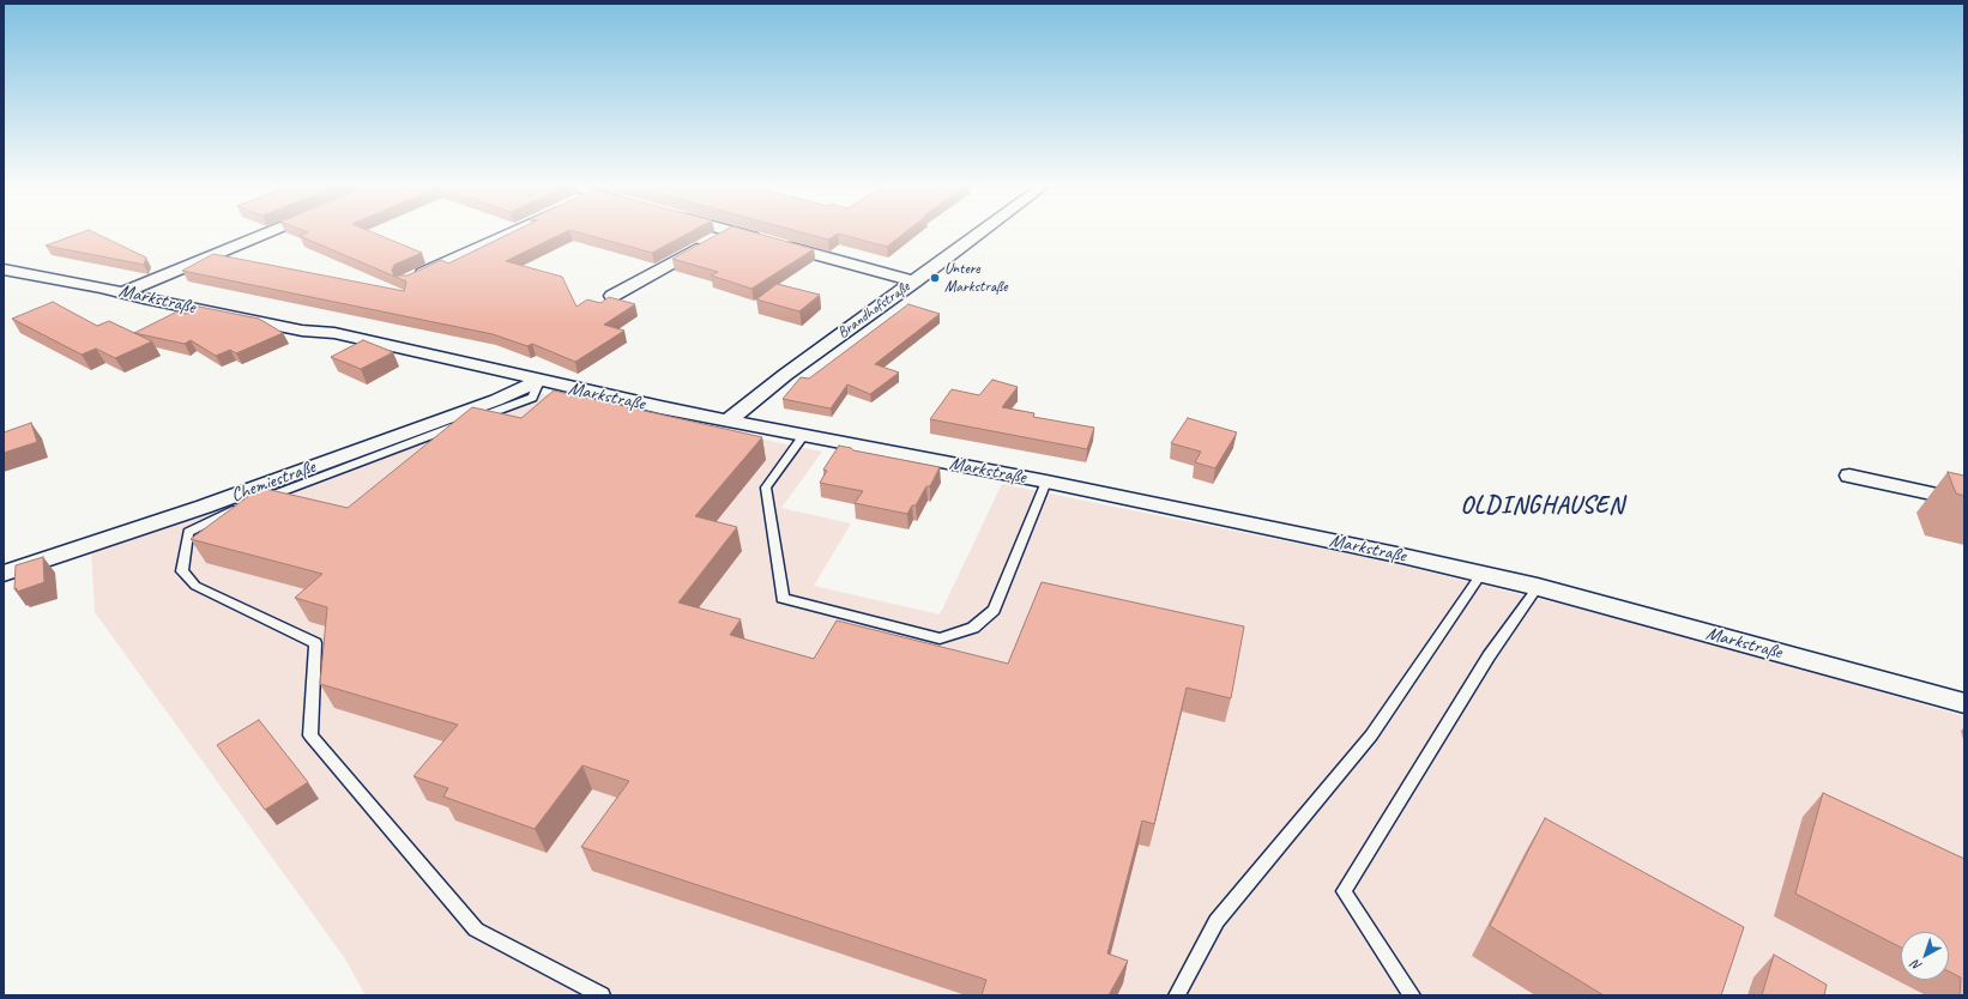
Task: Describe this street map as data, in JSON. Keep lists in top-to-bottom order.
{
  "streets": {
    "street": ["Markstraße", "Brandhofstraße", "Chemiestraße"]
  },
  "crossings": [
    ["Markstraße", "Brandhofstraße"],
    ["Markstraße", "Chemiestraße"]
  ],
  "districts": ["OLDINGHAUSEN"],
  "places": ["Untere Markstraße"],
  "north": "bottom left"
}
